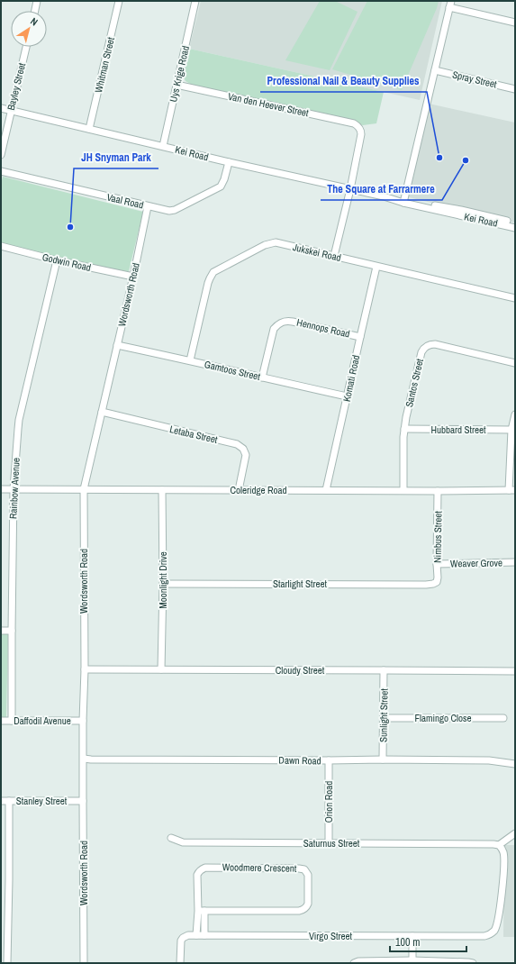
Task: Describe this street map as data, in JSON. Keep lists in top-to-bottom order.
{
  "streets": {
    "street": [
      "Whitman Street",
      "Uys Krige Road",
      "Spray Street",
      "Bayley Street",
      "Van den Heever Street",
      "Kei Road",
      "Vaal Road",
      "Jukskei Road",
      "Godwin Road",
      "Wordsworth Road",
      "Hennops Road",
      "Gamtoos Street",
      "Komati Road",
      "Santos Street",
      "Hubbard Street",
      "Letaba Street",
      "Rainbow Avenue",
      "Coleridge Road",
      "Nimbus Street",
      "Weaver Grove",
      "Moonlight Drive",
      "Starlight Street",
      "Cloudy Street",
      "Sunlight Street",
      "Flamingo Close",
      "Daffodil Avenue",
      "Dawn Road",
      "Stanley Street",
      "Orion Road",
      "Saturnus Street",
      "Woodmere Crescent",
      "Virgo Street"
    ]
  },
  "crossings": [
    ["Whitman Street", "Kei Road"],
    ["Uys Krige Road", "Van den Heever Street"],
    ["Uys Krige Road", "Kei Road"],
    ["Bayley Street", "Kei Road"],
    ["Van den Heever Street", "Kei Road"],
    ["Kei Road", "Vaal Road"],
    ["Vaal Road", "Wordsworth Road"],
    ["Jukskei Road", "Gamtoos Street"],
    ["Jukskei Road", "Komati Road"],
    ["Godwin Road", "Wordsworth Road"],
    ["Godwin Road", "Rainbow Avenue"],
    ["Wordsworth Road", "Gamtoos Street"],
    ["Wordsworth Road", "Letaba Street"],
    ["Wordsworth Road", "Coleridge Road"],
    ["Wordsworth Road", "Cloudy Street"],
    ["Wordsworth Road", "Daffodil Avenue"],
    ["Wordsworth Road", "Dawn Road"],
    ["Wordsworth Road", "Stanley Street"],
    ["Hennops Road", "Gamtoos Street"],
    ["Hennops Road", "Komati Road"],
    ["Gamtoos Street", "Komati Road"],
    ["Komati Road", "Coleridge Road"],
    ["Santos Street", "Hubbard Street"],
    ["Santos Street", "Coleridge Road"],
    ["Letaba Street", "Coleridge Road"],
    ["Rainbow Avenue", "Coleridge Road"],
    ["Rainbow Avenue", "Daffodil Avenue"],
    ["Coleridge Road", "Nimbus Street"],
    ["Coleridge Road", "Moonlight Drive"],
    ["Nimbus Street", "Weaver Grove"],
    ["Nimbus Street", "Starlight Street"],
    ["Moonlight Drive", "Starlight Street"],
    ["Moonlight Drive", "Cloudy Street"],
    ["Cloudy Street", "Sunlight Street"],
    ["Sunlight Street", "Flamingo Close"],
    ["Sunlight Street", "Dawn Road"],
    ["Dawn Road", "Orion Road"],
    ["Orion Road", "Saturnus Street"],
    ["Saturnus Street", "Virgo Street"],
    ["Woodmere Crescent", "Virgo Street"]
  ],
  "places": ["Professional Nail & Beauty Supplies", "The Square at Farrarmere", "JH Snyman Park"],
  "scale_bar": "100 m",
  "north": "top right"
}
